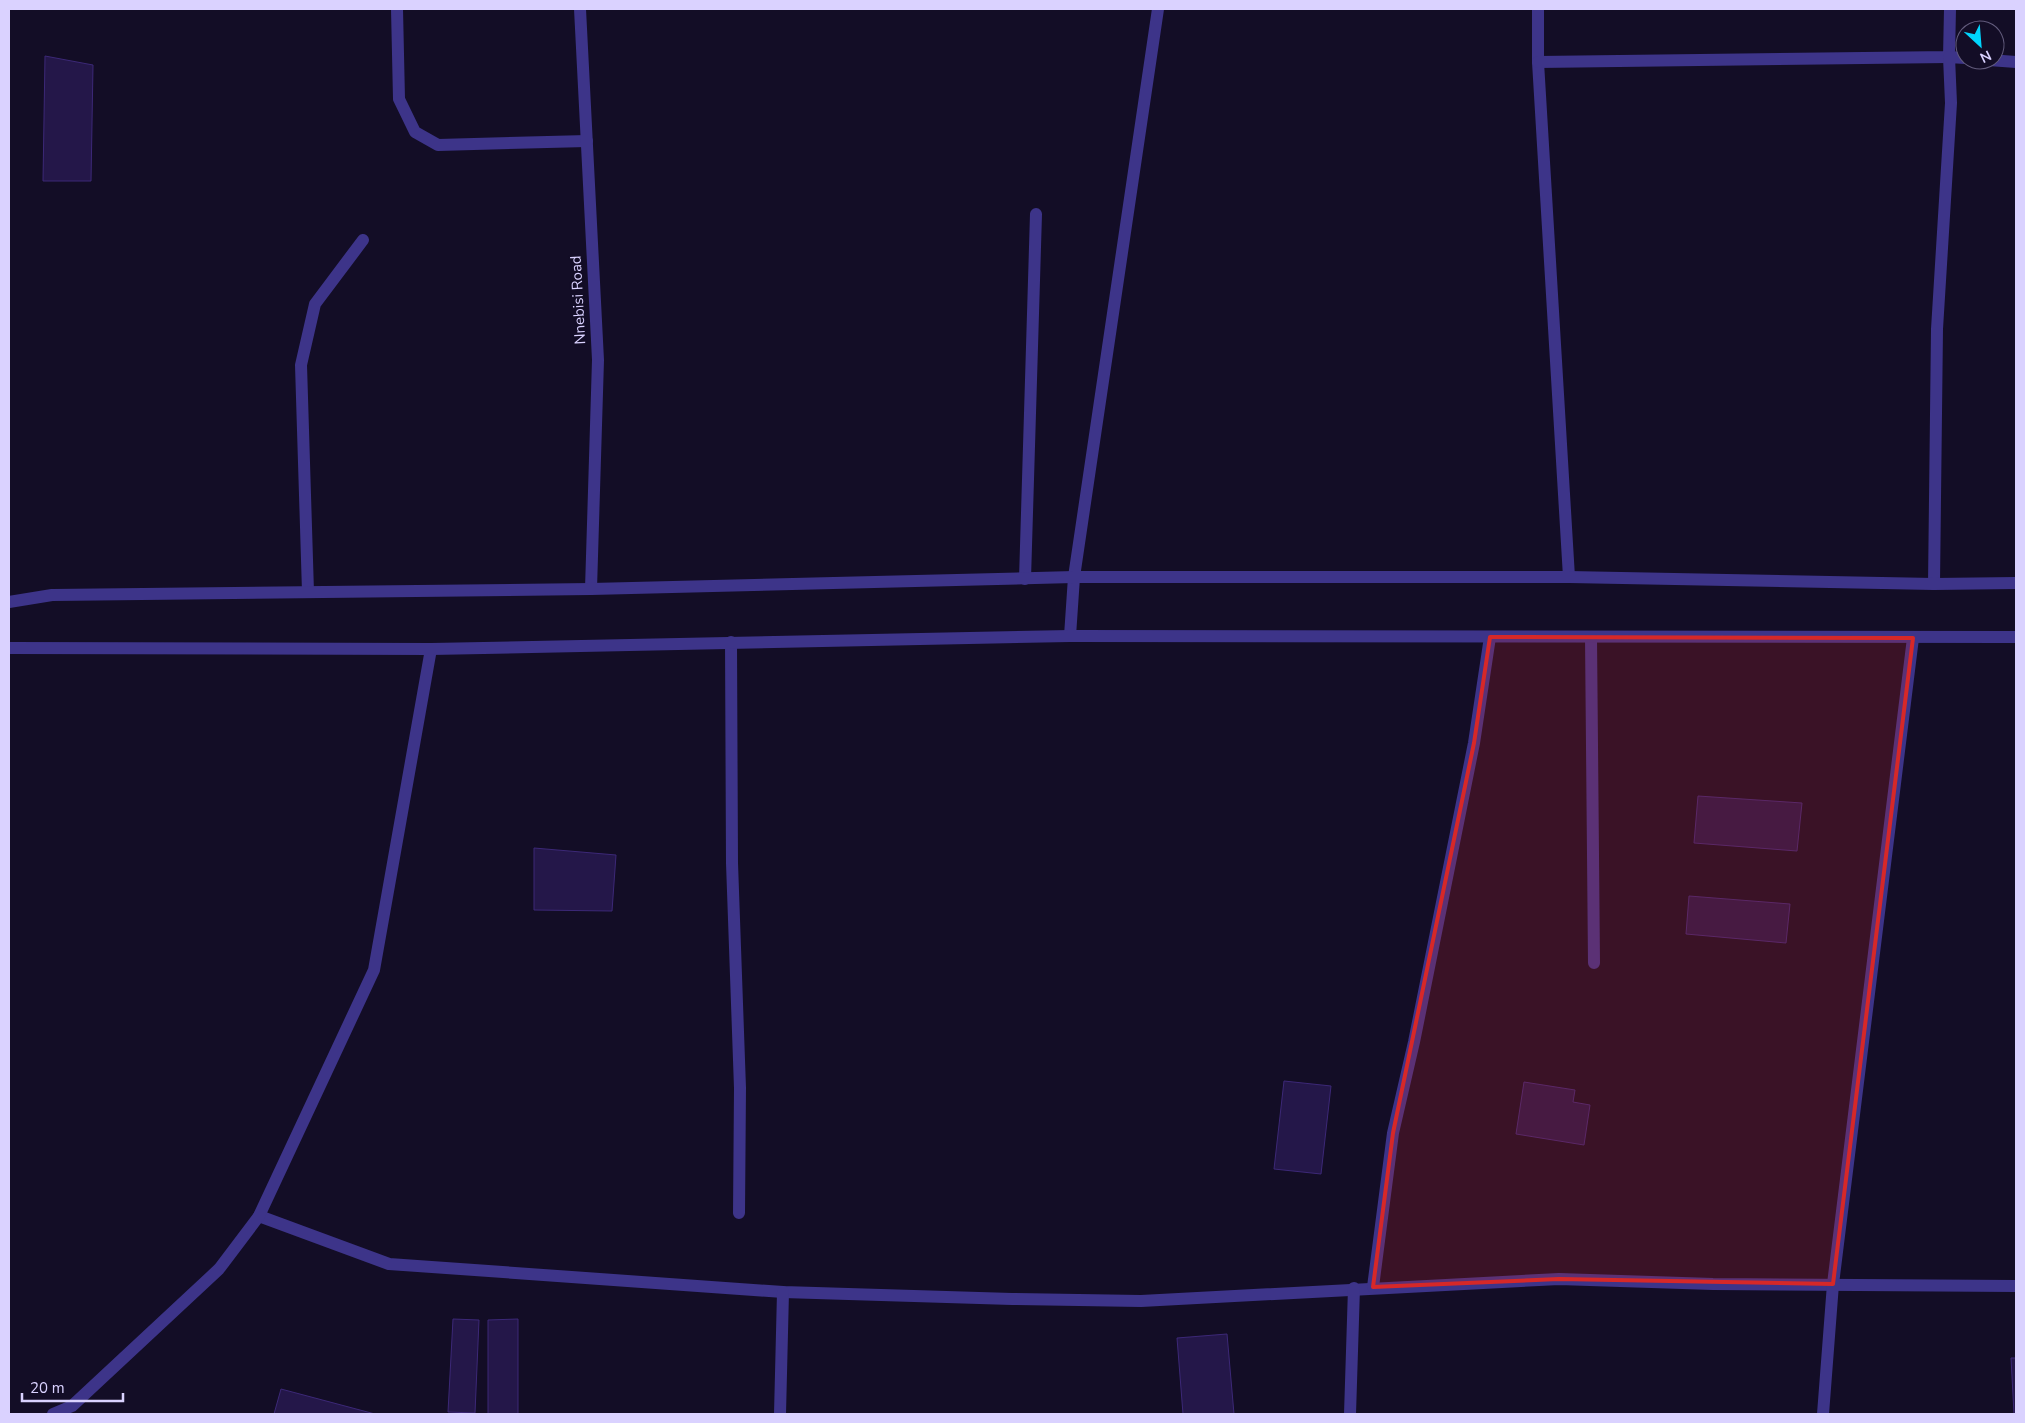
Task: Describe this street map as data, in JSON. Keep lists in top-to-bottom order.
{
  "streets": {
    "street": ["Nnebisi Road"]
  },
  "scale_bar": "20 m",
  "north": "bottom right"
}
